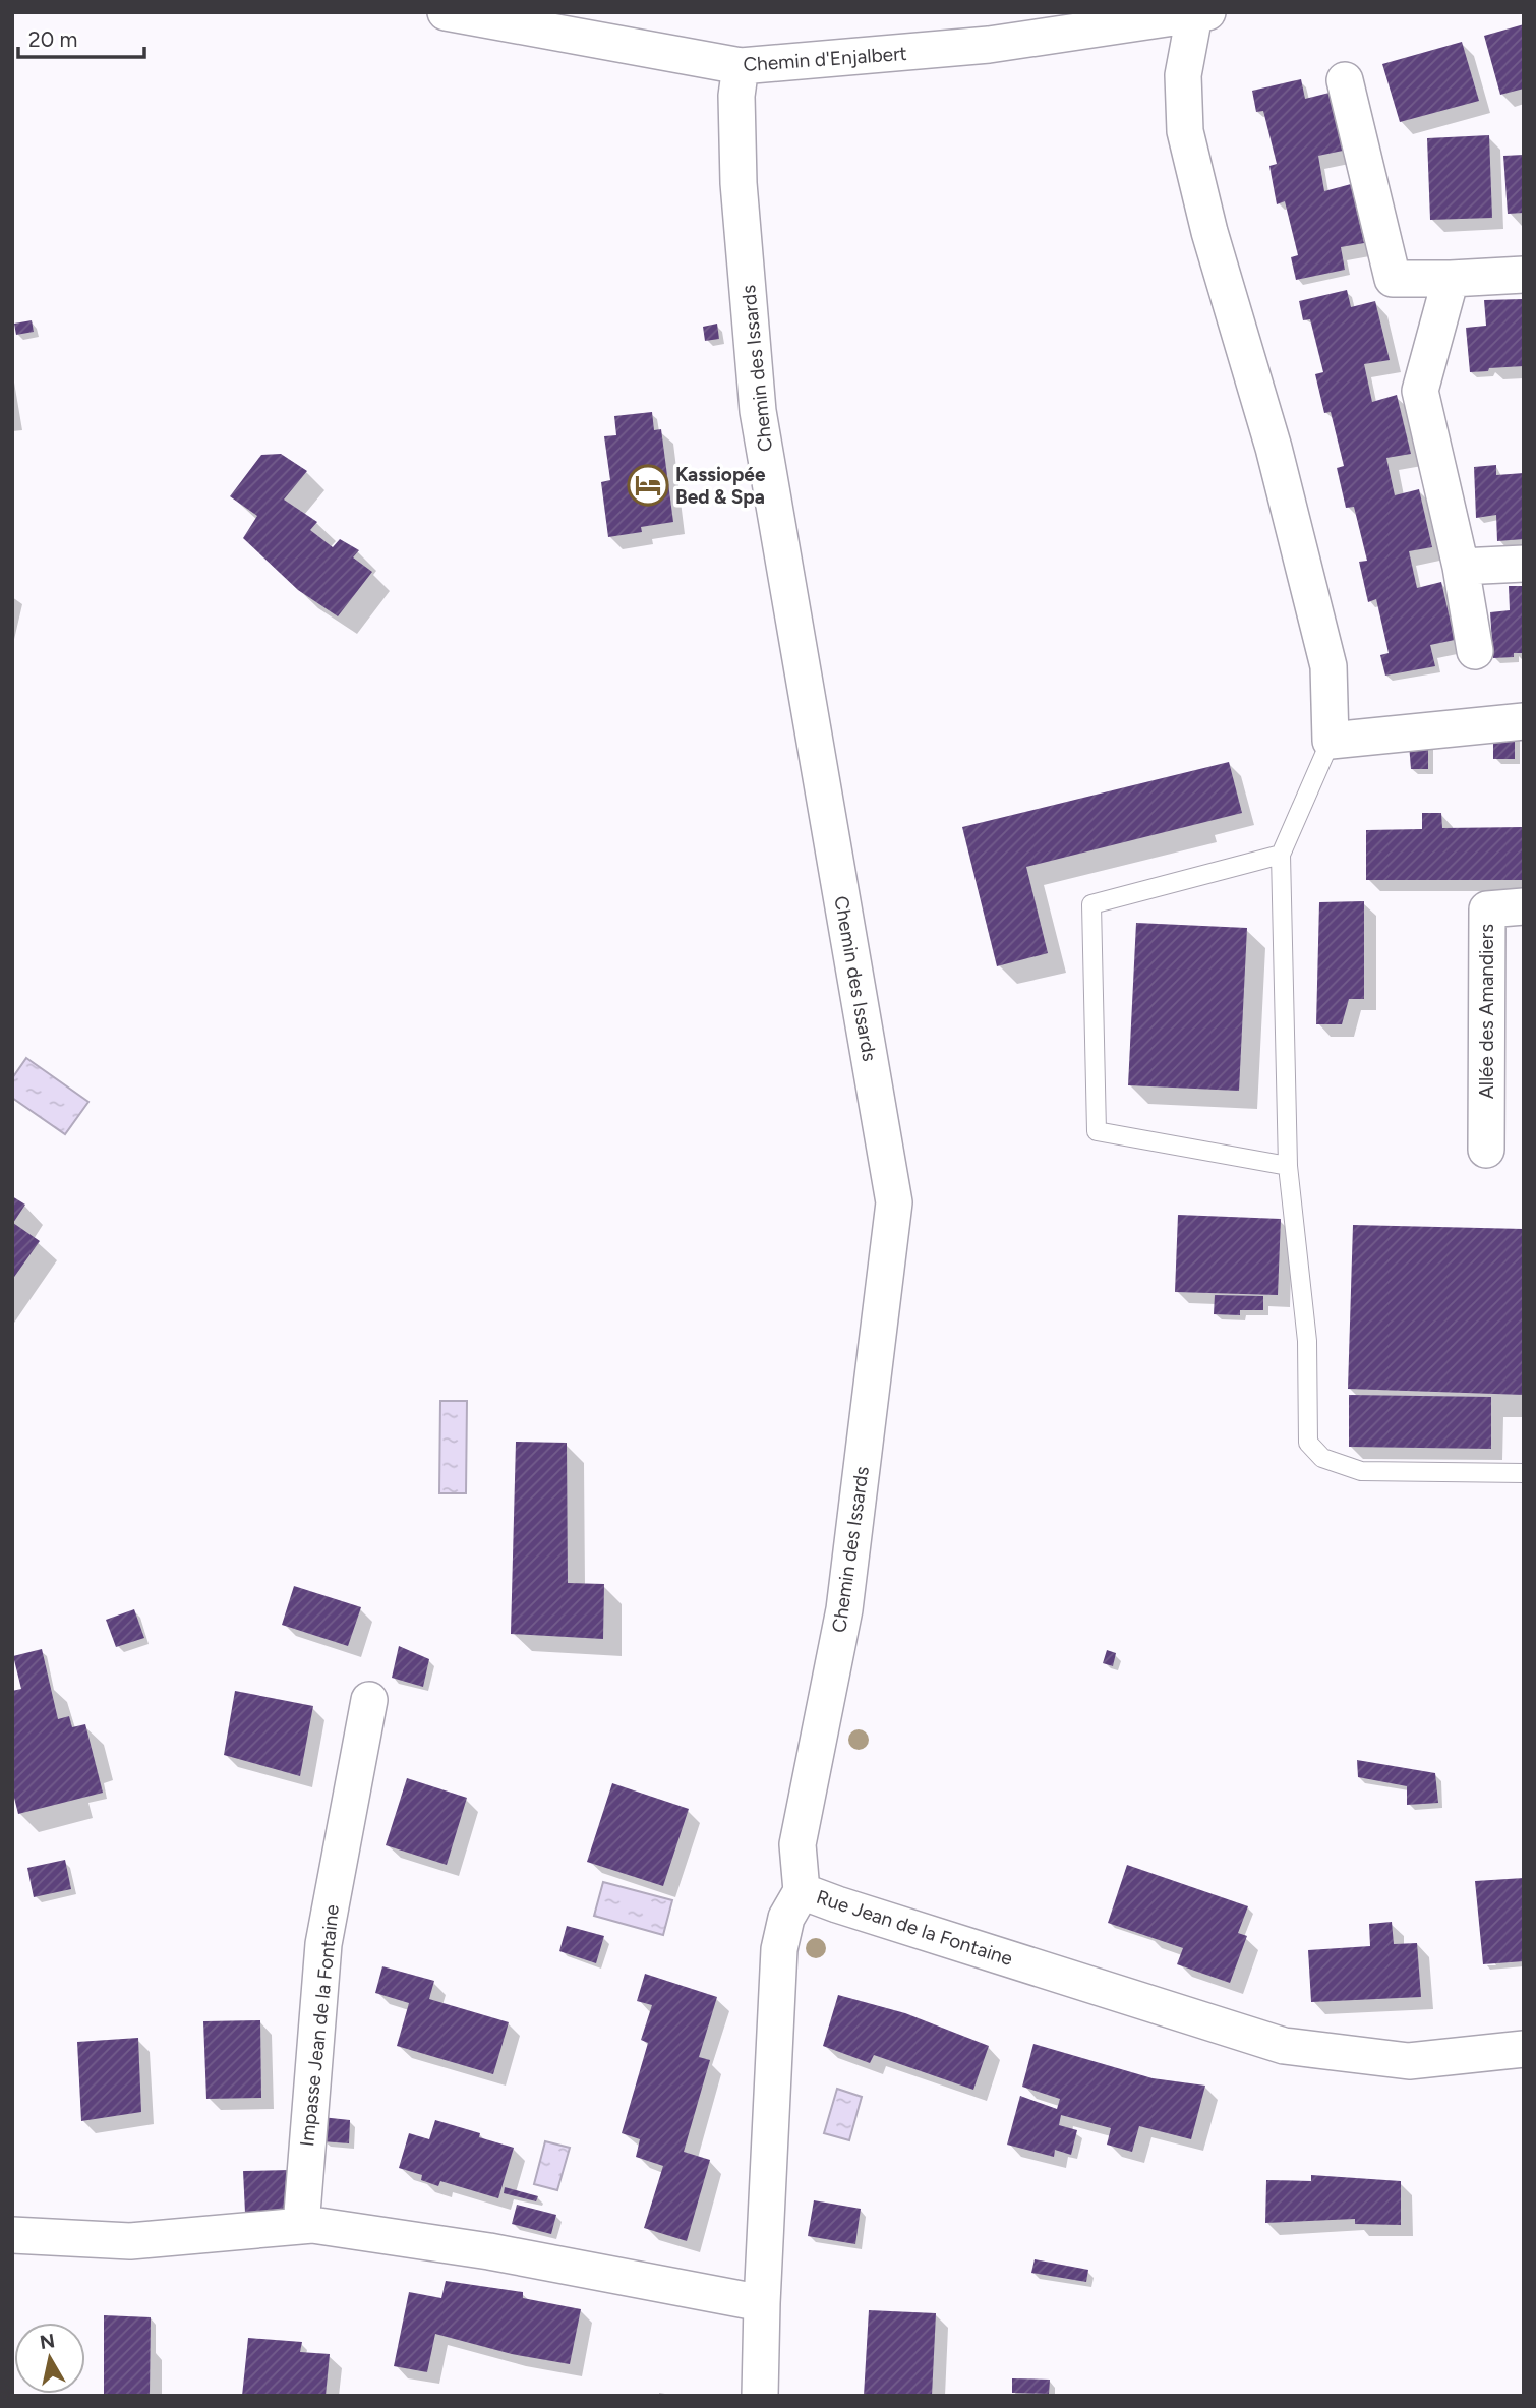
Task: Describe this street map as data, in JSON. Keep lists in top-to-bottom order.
{
  "streets": {
    "street": [
      "Chemin d'Enjalbert",
      "Chemin des Issards",
      "Allée des Amandiers",
      "Rue Jean de la Fontaine",
      "Impasse Jean de la Fontaine"
    ]
  },
  "crossings": [
    ["Chemin d'Enjalbert", "Chemin des Issards"],
    ["Chemin des Issards", "Rue Jean de la Fontaine"]
  ],
  "places": {
    "hotel": ["Kassiopée Bed & Spa"]
  },
  "scale_bar": "20 m",
  "north": "top"
}
